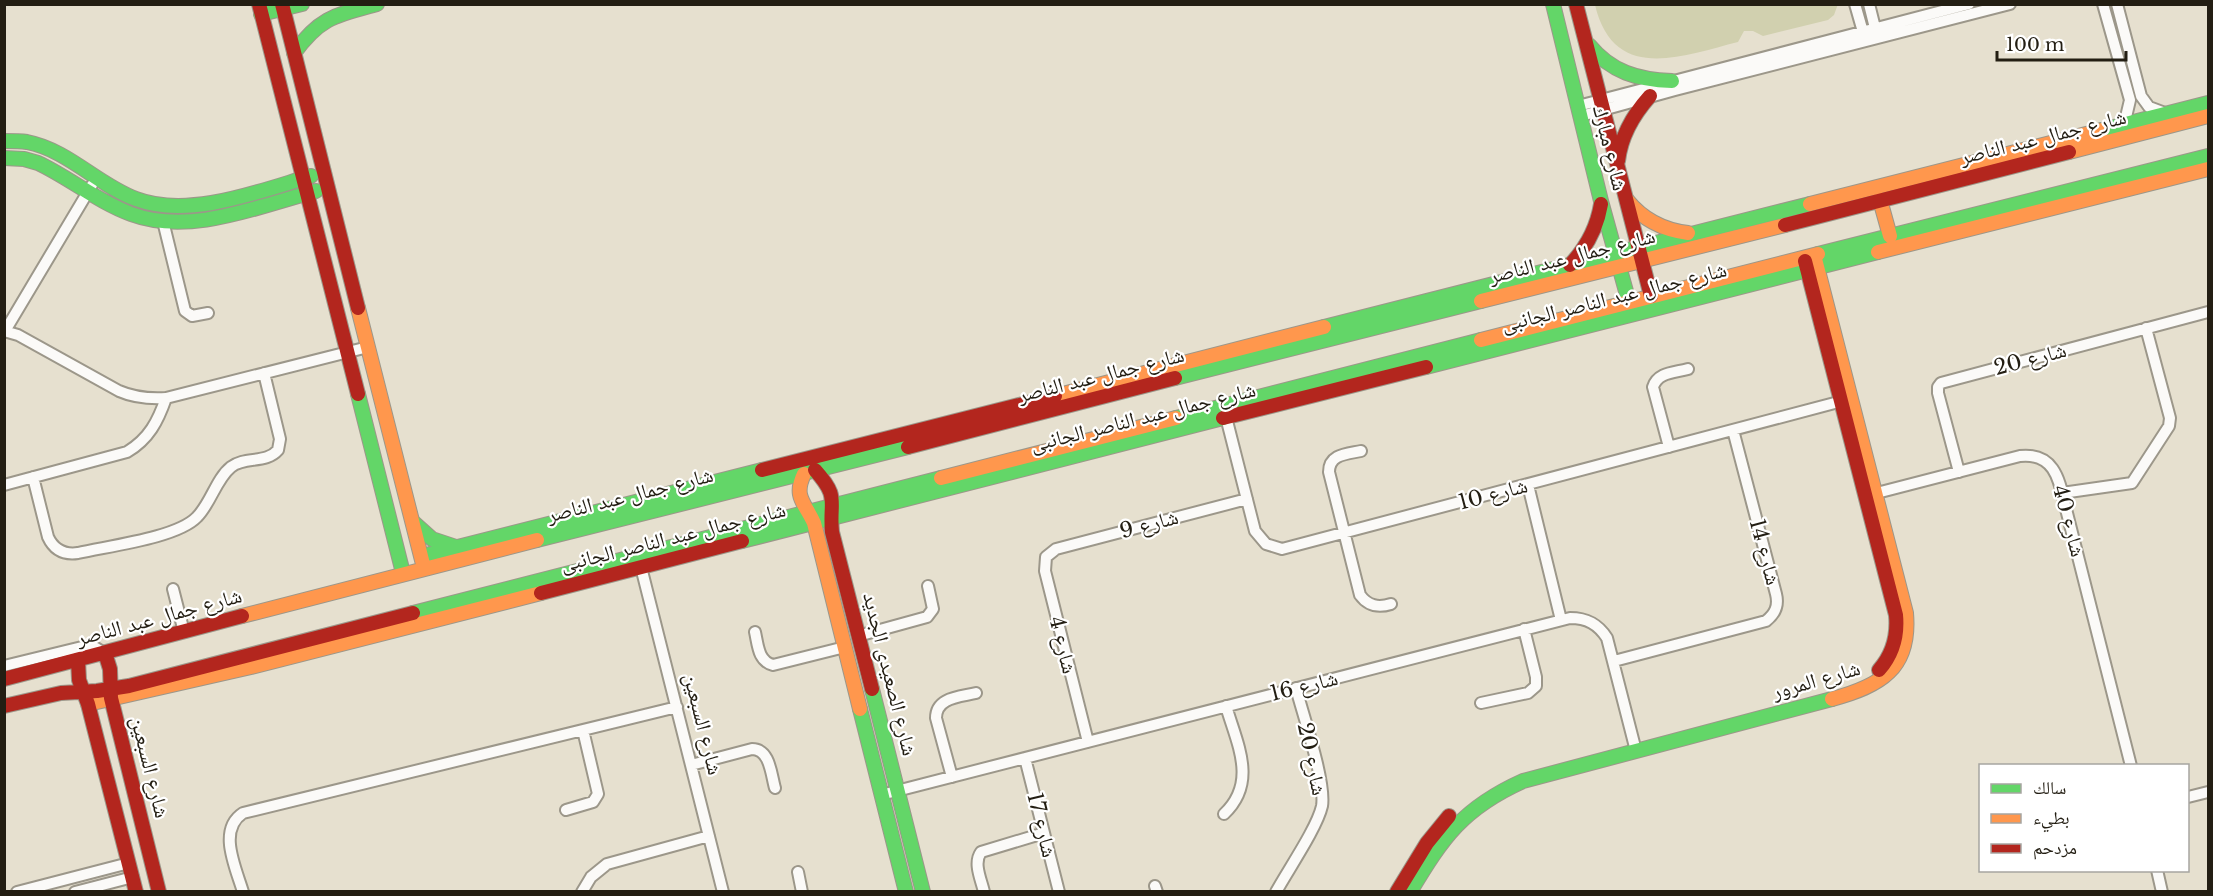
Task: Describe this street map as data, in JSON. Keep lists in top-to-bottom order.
{
  "streets": {
    "main road": [
      "شارع جمال عبد الناصر",
      "شارع مبارك",
      "شارع جمال عبد الناصر الجانبى",
      "شارع الصعيدى الجديد",
      "شارع المرور",
      "شارع السبعين"
    ],
    "street": [
      "شارع 20",
      "شارع 10",
      "شارع 40",
      "شارع 9",
      "شارع 14",
      "شارع 4",
      "شارع 16",
      "شارع 17"
    ]
  },
  "crossings": [
    ["شارع جمال عبد الناصر", "شارع مبارك"],
    ["شارع جمال عبد الناصر", "شارع جمال عبد الناصر الجانبى"],
    ["شارع جمال عبد الناصر", "شارع الصعيدى الجديد"],
    ["شارع جمال عبد الناصر", "شارع السبعين"],
    ["شارع مبارك", "شارع جمال عبد الناصر الجانبى"],
    ["شارع جمال عبد الناصر الجانبى", "شارع 10"],
    ["شارع جمال عبد الناصر الجانبى", "شارع الصعيدى الجديد"],
    ["شارع جمال عبد الناصر الجانبى", "شارع المرور"],
    ["شارع جمال عبد الناصر الجانبى", "شارع السبعين"],
    ["شارع 20", "شارع 40"],
    ["شارع 20", "شارع 16"],
    ["شارع 10", "شارع 9"],
    ["شارع 10", "شارع 14"],
    ["شارع 10", "شارع المرور"],
    ["شارع 40", "شارع المرور"],
    ["شارع 9", "شارع 4"],
    ["شارع 14", "شارع 16"],
    ["شارع 4", "شارع 16"],
    ["شارع الصعيدى الجديد", "شارع 16"],
    ["شارع المرور", "شارع 16"],
    ["شارع 16", "شارع 17"]
  ],
  "legend": ["سالك", "بطيء", "مزدحم"],
  "scale_bar": "100 m"
}
